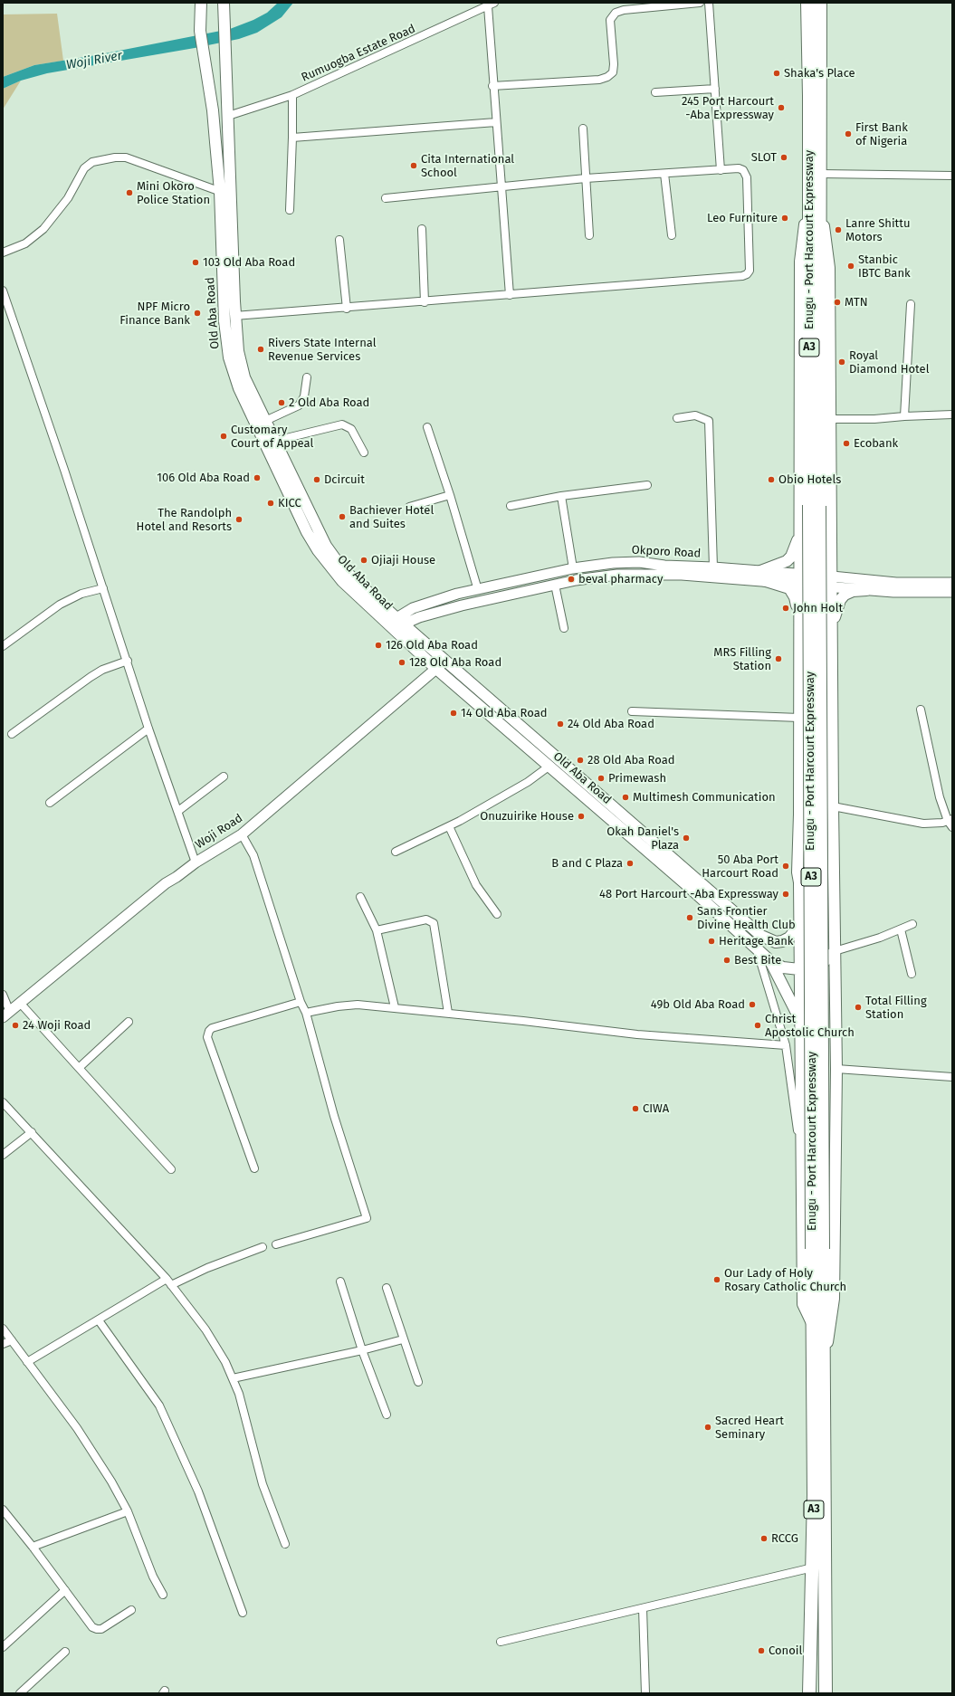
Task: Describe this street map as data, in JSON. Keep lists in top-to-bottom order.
{
  "streets": {
    "highway": ["Enugu - Port Harcourt Expressway", "A3"],
    "main road": ["Old Aba Road", "Okporo Road", "Woji Road"],
    "street": ["Rumuogba Estate Road"]
  },
  "crossings": [
    ["Rumuogba Estate Road", "Old Aba Road"],
    ["Old Aba Road", "Okporo Road"],
    ["Old Aba Road", "Woji Road"]
  ],
  "water": ["Woji River"],
  "places": [
    "Shaka's Place",
    "245 Port Harcourt -Aba Expressway",
    "First Bank of Nigeria",
    "SLOT",
    "Cita International School",
    "Mini Okoro Police Station",
    "Leo Furniture",
    "Lanre Shittu Motors",
    "103 Old Aba Road",
    "Stanbic IBTC Bank",
    "MTN",
    "NPF Micro Finance Bank",
    "Rivers State Internal Revenue Services",
    "Royal Diamond Hotel",
    "2 Old Aba Road",
    "Customary Court of Appeal",
    "Ecobank",
    "106 Old Aba Road",
    "Dcircuit",
    "Obio Hotels",
    "KICC",
    "Bachiever Hotel and Suites",
    "The Randolph Hotel and Resorts",
    "Ojiaji House",
    "beval pharmacy",
    "John Holt",
    "126 Old Aba Road",
    "MRS Filling Station",
    "128 Old Aba Road",
    "14 Old Aba Road",
    "24 Old Aba Road",
    "28 Old Aba Road",
    "Primewash",
    "Multimesh Communication",
    "Onuzuirike House",
    "Okah Daniel's Plaza",
    "B and C Plaza",
    "50 Aba Port Harcourt Road",
    "48 Port Harcourt -Aba Expressway",
    "Sans Frontier Divine Health Club",
    "Heritage Bank",
    "Best Bite",
    "49b Old Aba Road",
    "Total Filling Station",
    "24 Woji Road",
    "Christ Apostolic Church",
    "CIWA",
    "Our Lady of Holy Rosary Catholic Church",
    "Sacred Heart Seminary",
    "RCCG",
    "Conoil"
  ]
}
